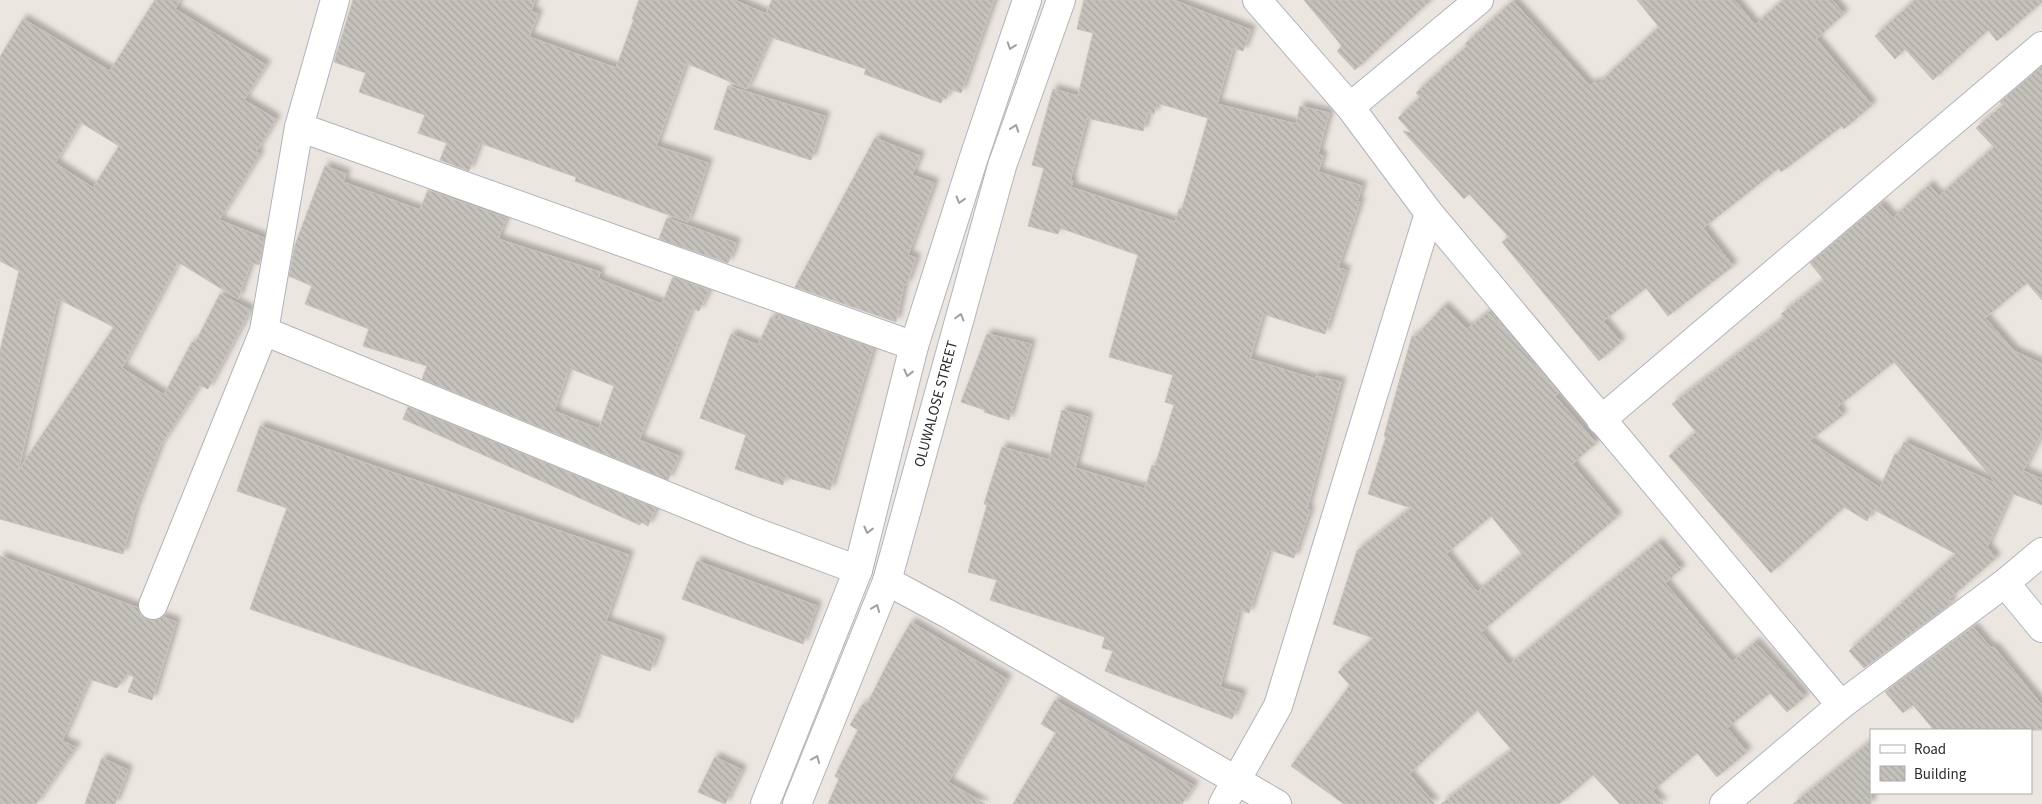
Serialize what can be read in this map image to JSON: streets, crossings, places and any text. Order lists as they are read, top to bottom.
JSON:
{
  "streets": {
    "street": ["OLUWALOSE STREET"]
  },
  "legend": ["Road", "Building"]
}
